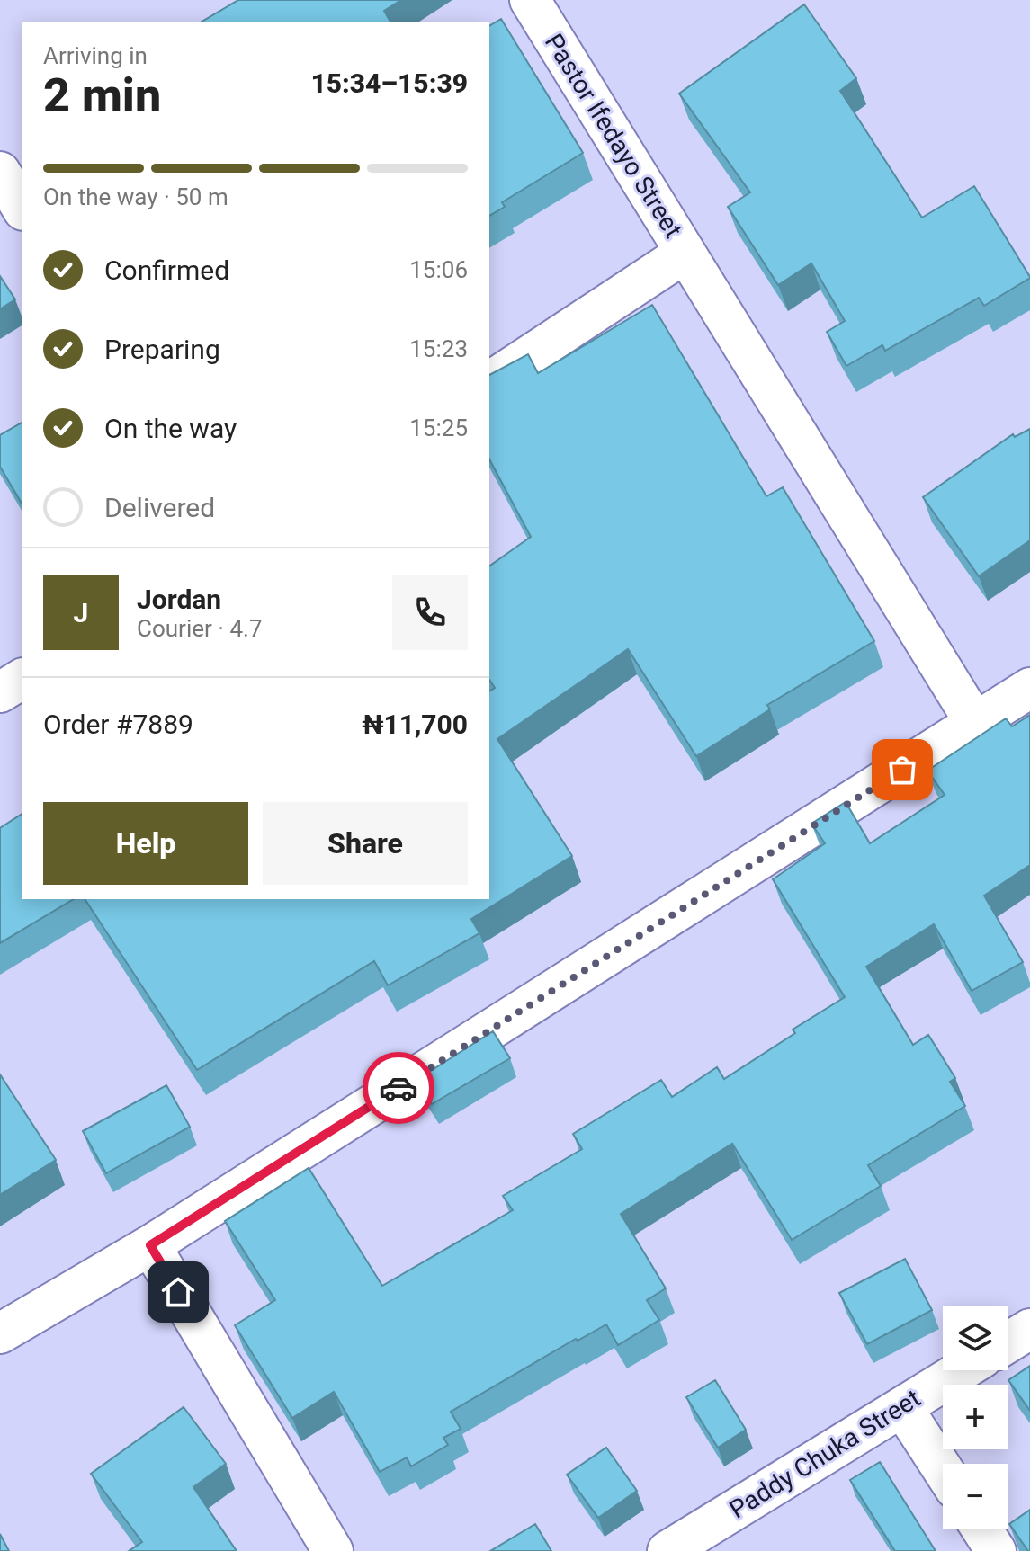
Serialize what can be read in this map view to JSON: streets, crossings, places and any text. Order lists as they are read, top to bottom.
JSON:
{
  "streets": {
    "street": ["Pastor Ifedayo Street", "Paddy Chuka Street"]
  },
  "page": {
    "heading": ["2 min", "Arriving in", "15:34–15:39"],
    "panel": [
      "Jordan",
      "Courier · 4.7",
      "Order #7889",
      "₦11,700"
    ],
    "bar": "On the way · 50 m",
    "list": [
      ["Confirmed", "15:06"],
      ["Preparing", "15:23"],
      ["On the way", "15:25"],
      "Delivered"
    ],
    "round": "J",
    "buttons": ["Help", "Share"],
    "map_buttons": ["+", "−"]
  }
}
